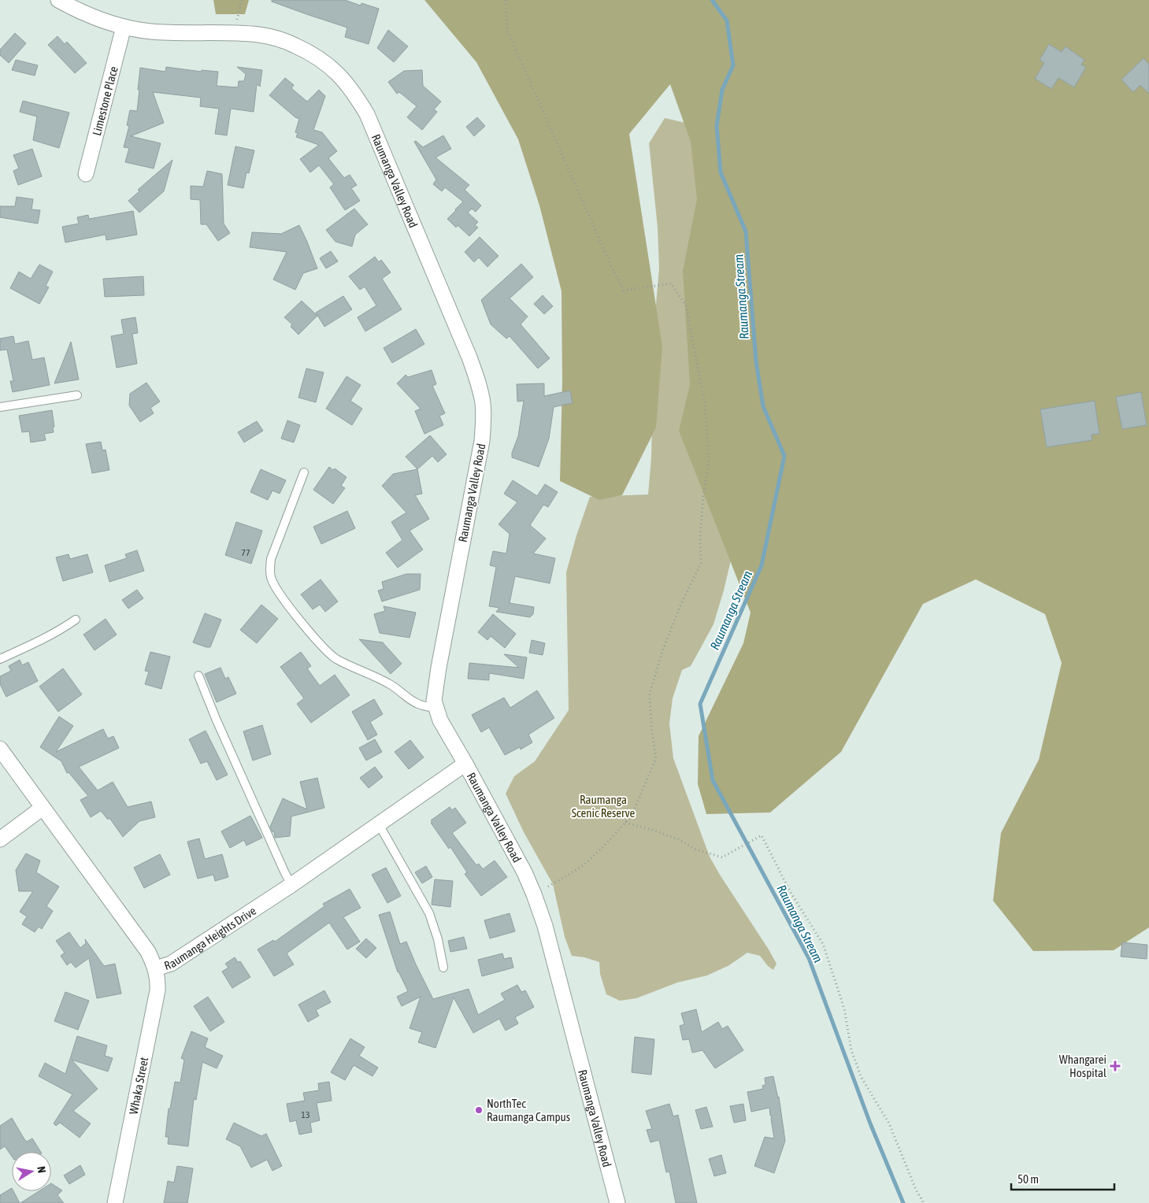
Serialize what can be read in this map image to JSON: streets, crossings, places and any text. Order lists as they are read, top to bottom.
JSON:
{
  "streets": {
    "street": [
      "Limestone Place",
      "Raumanga Valley Road",
      "Raumanga Heights Drive",
      "Whaka Street"
    ]
  },
  "crossings": [
    ["Limestone Place", "Raumanga Valley Road"],
    ["Raumanga Valley Road", "Raumanga Heights Drive"],
    ["Raumanga Heights Drive", "Whaka Street"]
  ],
  "water": ["Raumanga Stream"],
  "parks": ["Raumanga Scenic Reserve"],
  "places": {
    "health": ["Whangarei Hospital"],
    "other": ["NorthTec Raumanga Campus"]
  },
  "house_numbers": ["77", "13"],
  "scale_bar": "50 m",
  "north": "right"
}
